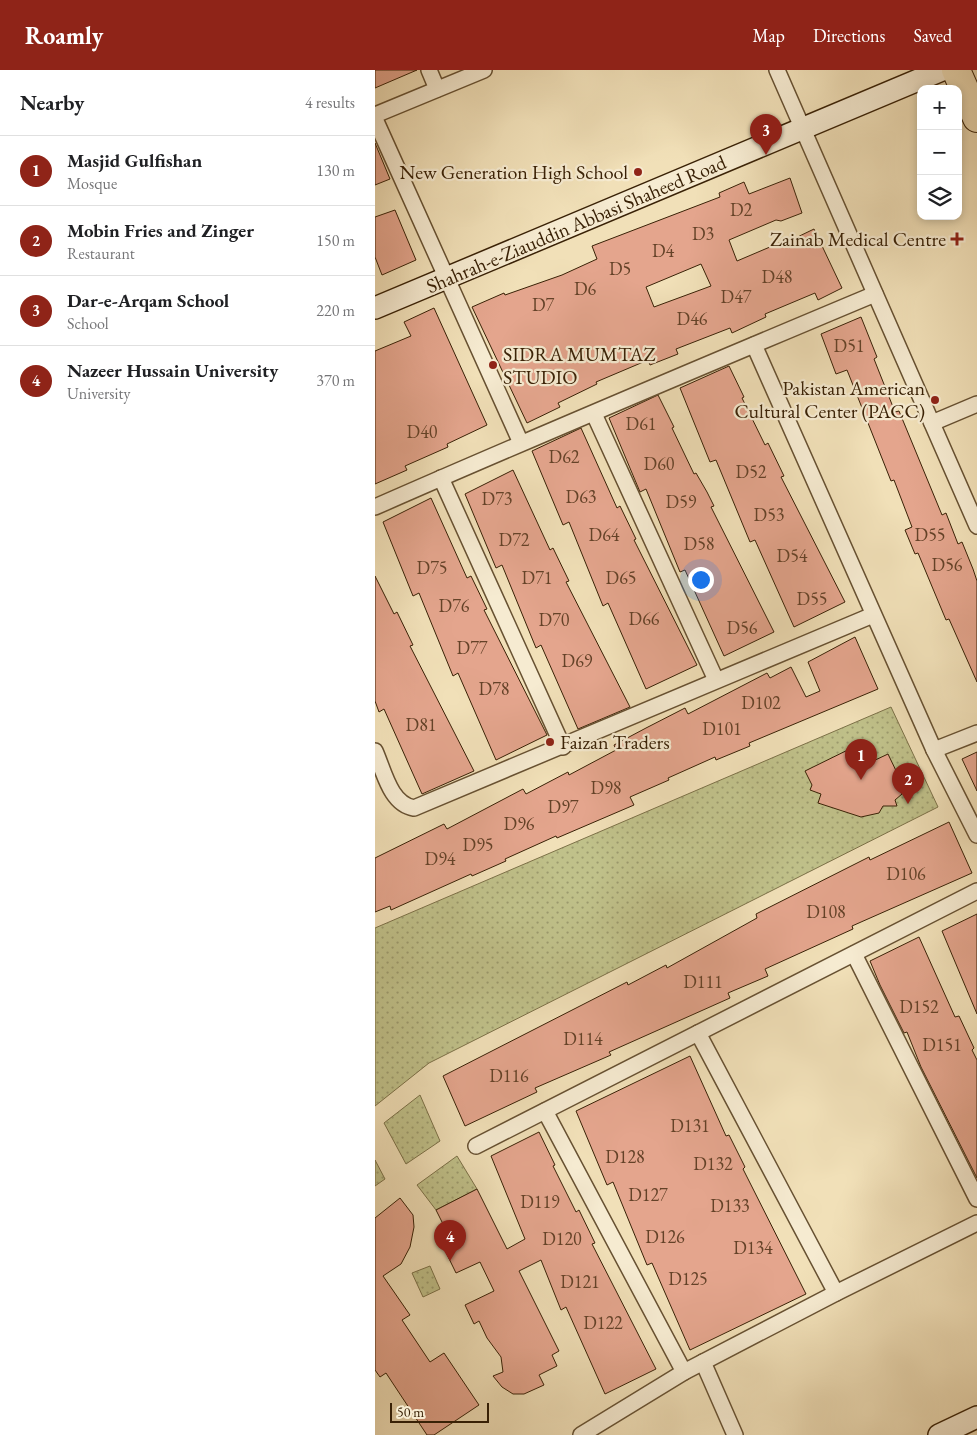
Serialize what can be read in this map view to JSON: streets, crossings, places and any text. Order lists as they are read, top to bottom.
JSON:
{
  "streets": {
    "street": ["Shahrah-e-Ziauddin Abbasi Shaheed Road"]
  },
  "places": {
    "other": [
      "New Generation High School",
      "SIDRA MUMTAZ STUDIO",
      "Pakistan American Cultural Center (PACC)",
      "Faizan Traders"
    ],
    "health": ["Zainab Medical Centre"]
  },
  "house_numbers": [
    "D2",
    "D3",
    "D4",
    "D5",
    "D48",
    "D6",
    "D47",
    "D7",
    "D46",
    "D51",
    "D61",
    "D40",
    "D62",
    "D60",
    "D52",
    "D63",
    "D73",
    "D59",
    "D53",
    "D64",
    "D55",
    "D72",
    "D58",
    "D54",
    "D56",
    "D75",
    "D71",
    "D65",
    "D55",
    "D76",
    "D66",
    "D70",
    "D56",
    "D77",
    "D69",
    "D78",
    "D102",
    "D81",
    "D101",
    "D98",
    "D97",
    "D96",
    "D95",
    "D94",
    "D106",
    "D108",
    "D111",
    "D152",
    "D114",
    "D151",
    "D116",
    "D131",
    "D128",
    "D132",
    "D127",
    "D119",
    "D133",
    "D126",
    "D120",
    "D134",
    "D125",
    "D121",
    "D122"
  ],
  "scale_bar": "50 m",
  "page": {
    "header": "Roamly",
    "nav": ["Map", "Directions", "Saved"],
    "heading": ["Nearby", "4 results"],
    "map_buttons": ["+", "−"],
    "pins": [
      "3",
      "1",
      "2",
      "4"
    ],
    "list": [
      {
        "mark": "1",
        "name": "Masjid Gulfishan",
        "note": "Mosque",
        "value": "130 m"
      },
      {
        "mark": "2",
        "name": "Mobin Fries and Zinger",
        "note": "Restaurant",
        "value": "150 m"
      },
      {
        "mark": "3",
        "name": "Dar-e-Arqam School",
        "note": "School",
        "value": "220 m"
      },
      {
        "mark": "4",
        "name": "Nazeer Hussain University",
        "note": "University",
        "value": "370 m"
      }
    ],
    "scale": "50 m"
  }
}
